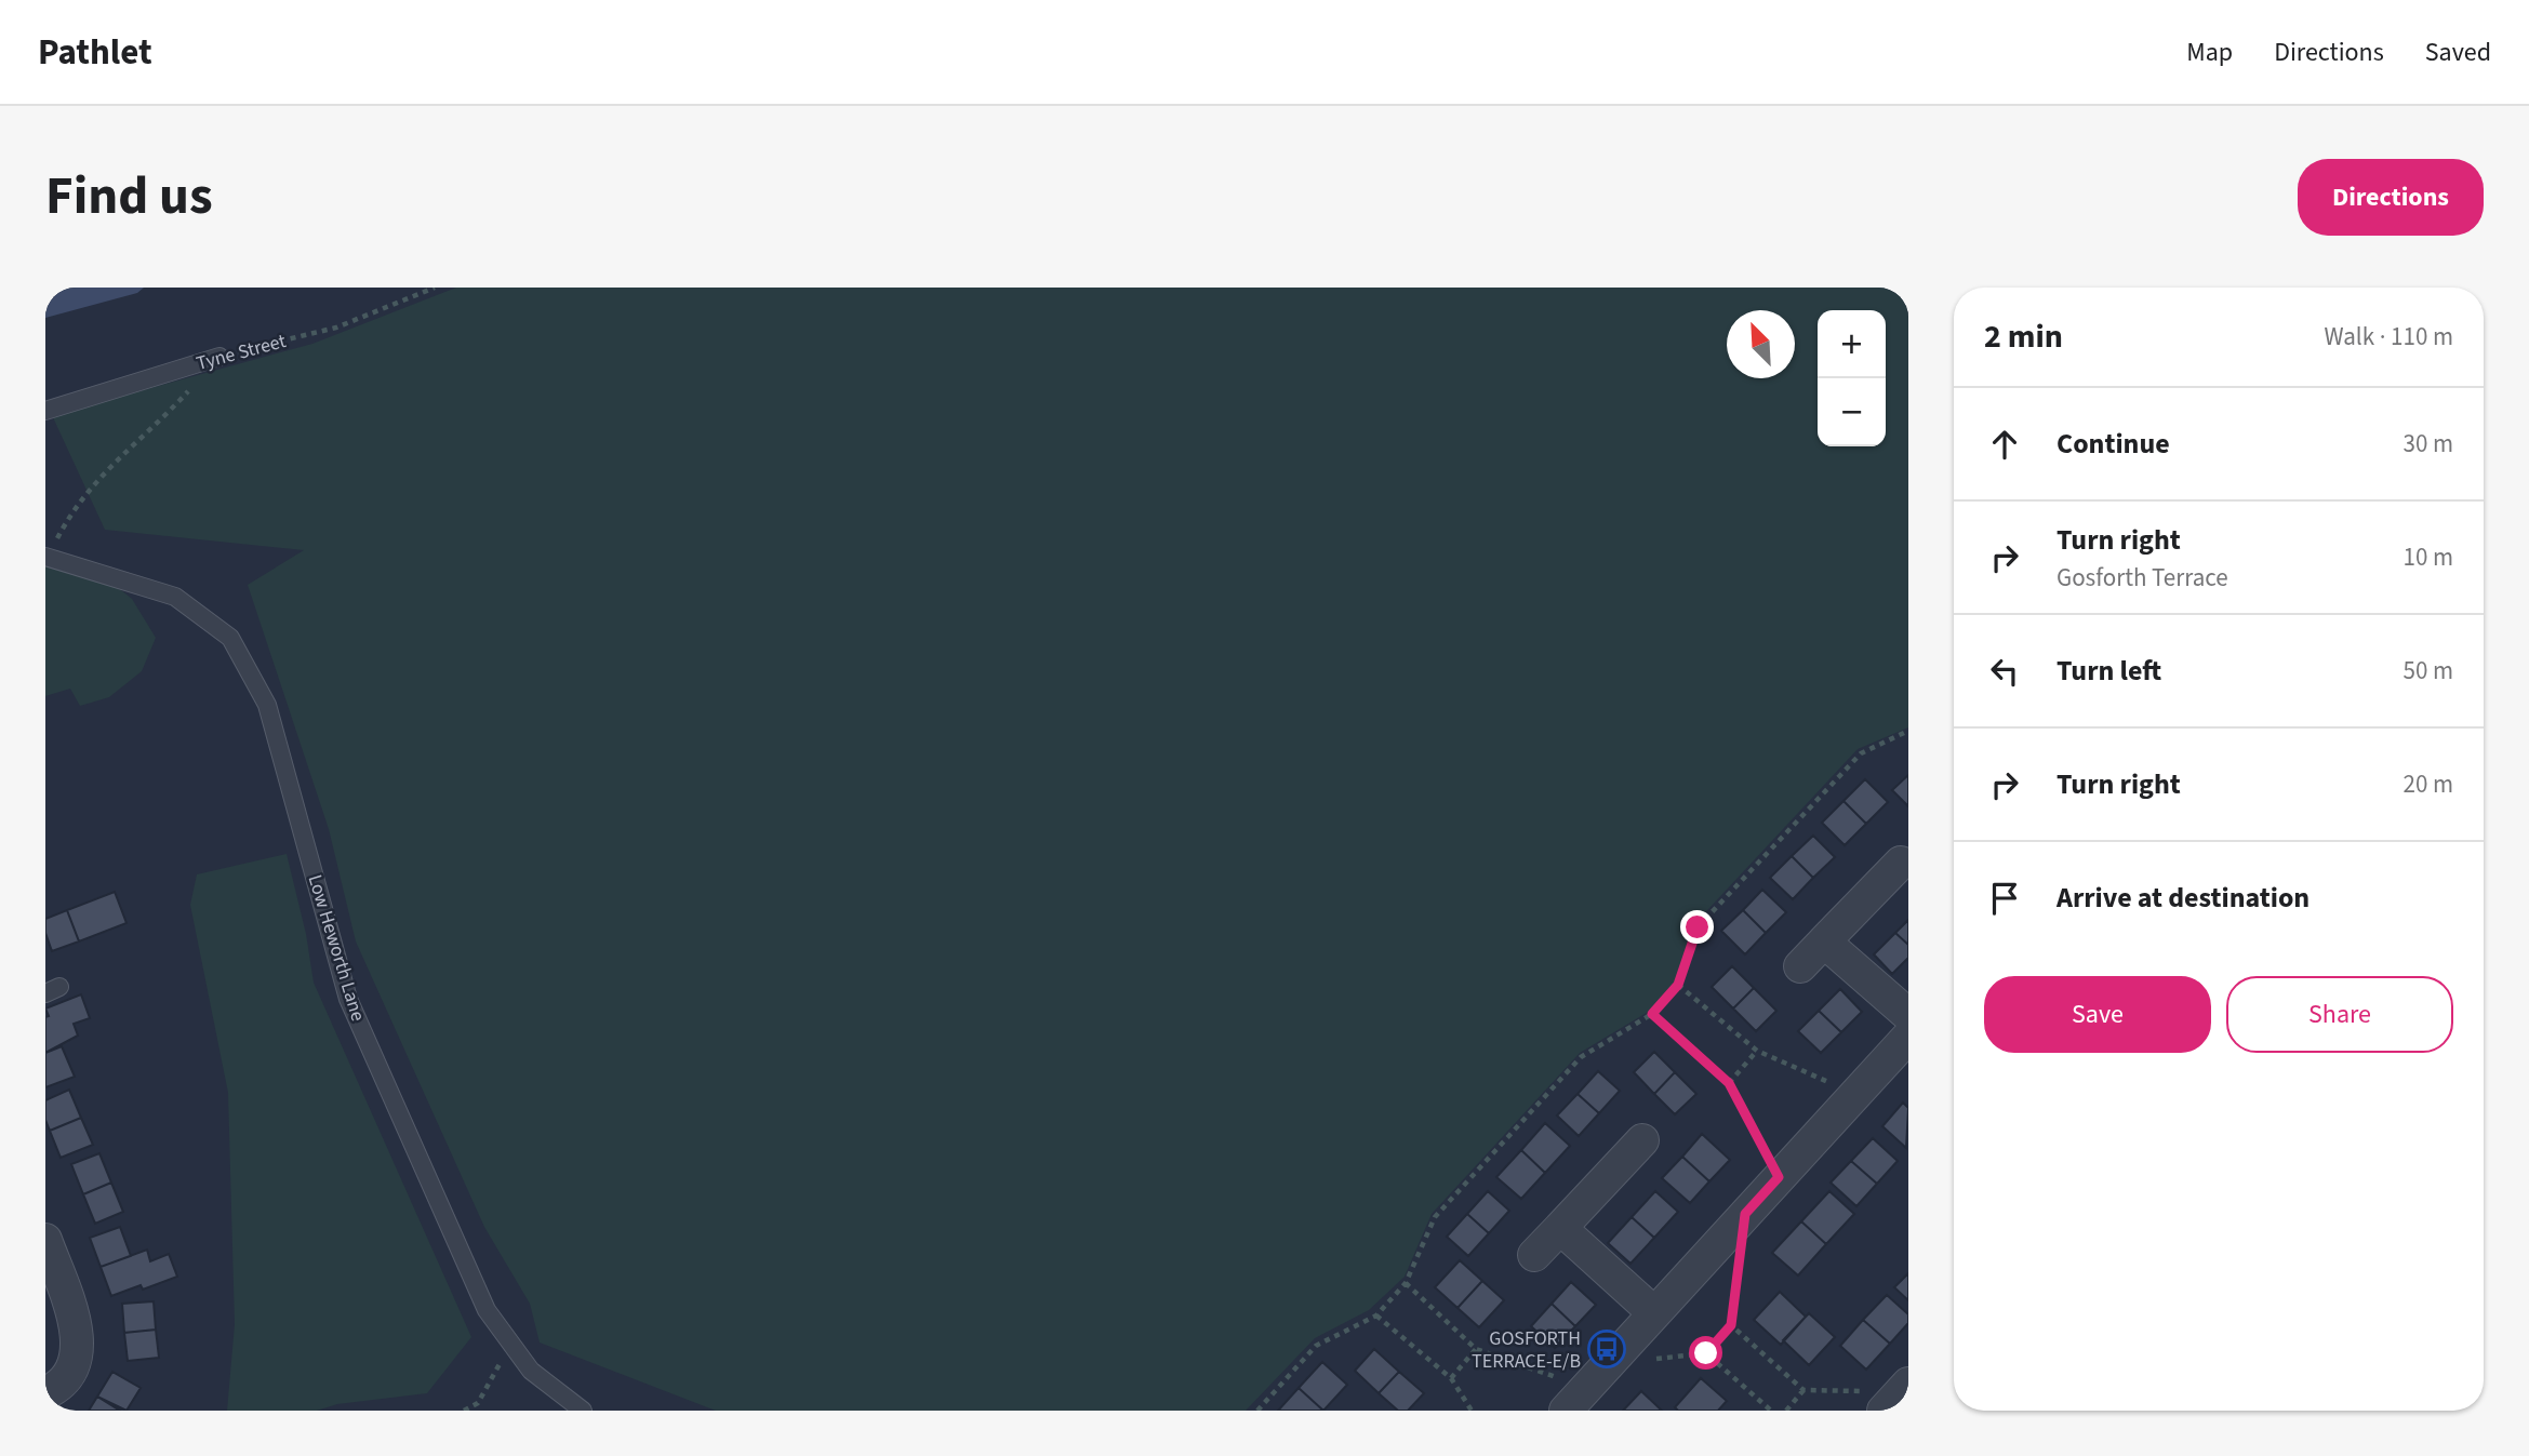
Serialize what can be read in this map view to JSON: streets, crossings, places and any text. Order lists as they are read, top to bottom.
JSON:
{
  "streets": {
    "lane": ["Tyne Street", "Low Heworth Lane"]
  },
  "places": {
    "bus stop": ["GOSFORTH TERRACE-E/B"]
  },
  "north": "top left",
  "page": {
    "header": "Pathlet",
    "nav": ["Map", "Directions", "Saved"],
    "title": "Find us",
    "buttons": [
      "Directions",
      ["Save", "Share"]
    ],
    "heading": ["2 min", "Walk · 110 m"],
    "map_buttons": ["+", "−"],
    "list": [
      ["Continue", "30 m"],
      ["Turn right", "Gosforth Terrace", "10 m"],
      ["Turn left", "50 m"],
      ["Turn right", "20 m"],
      "Arrive at destination"
    ]
  }
}
